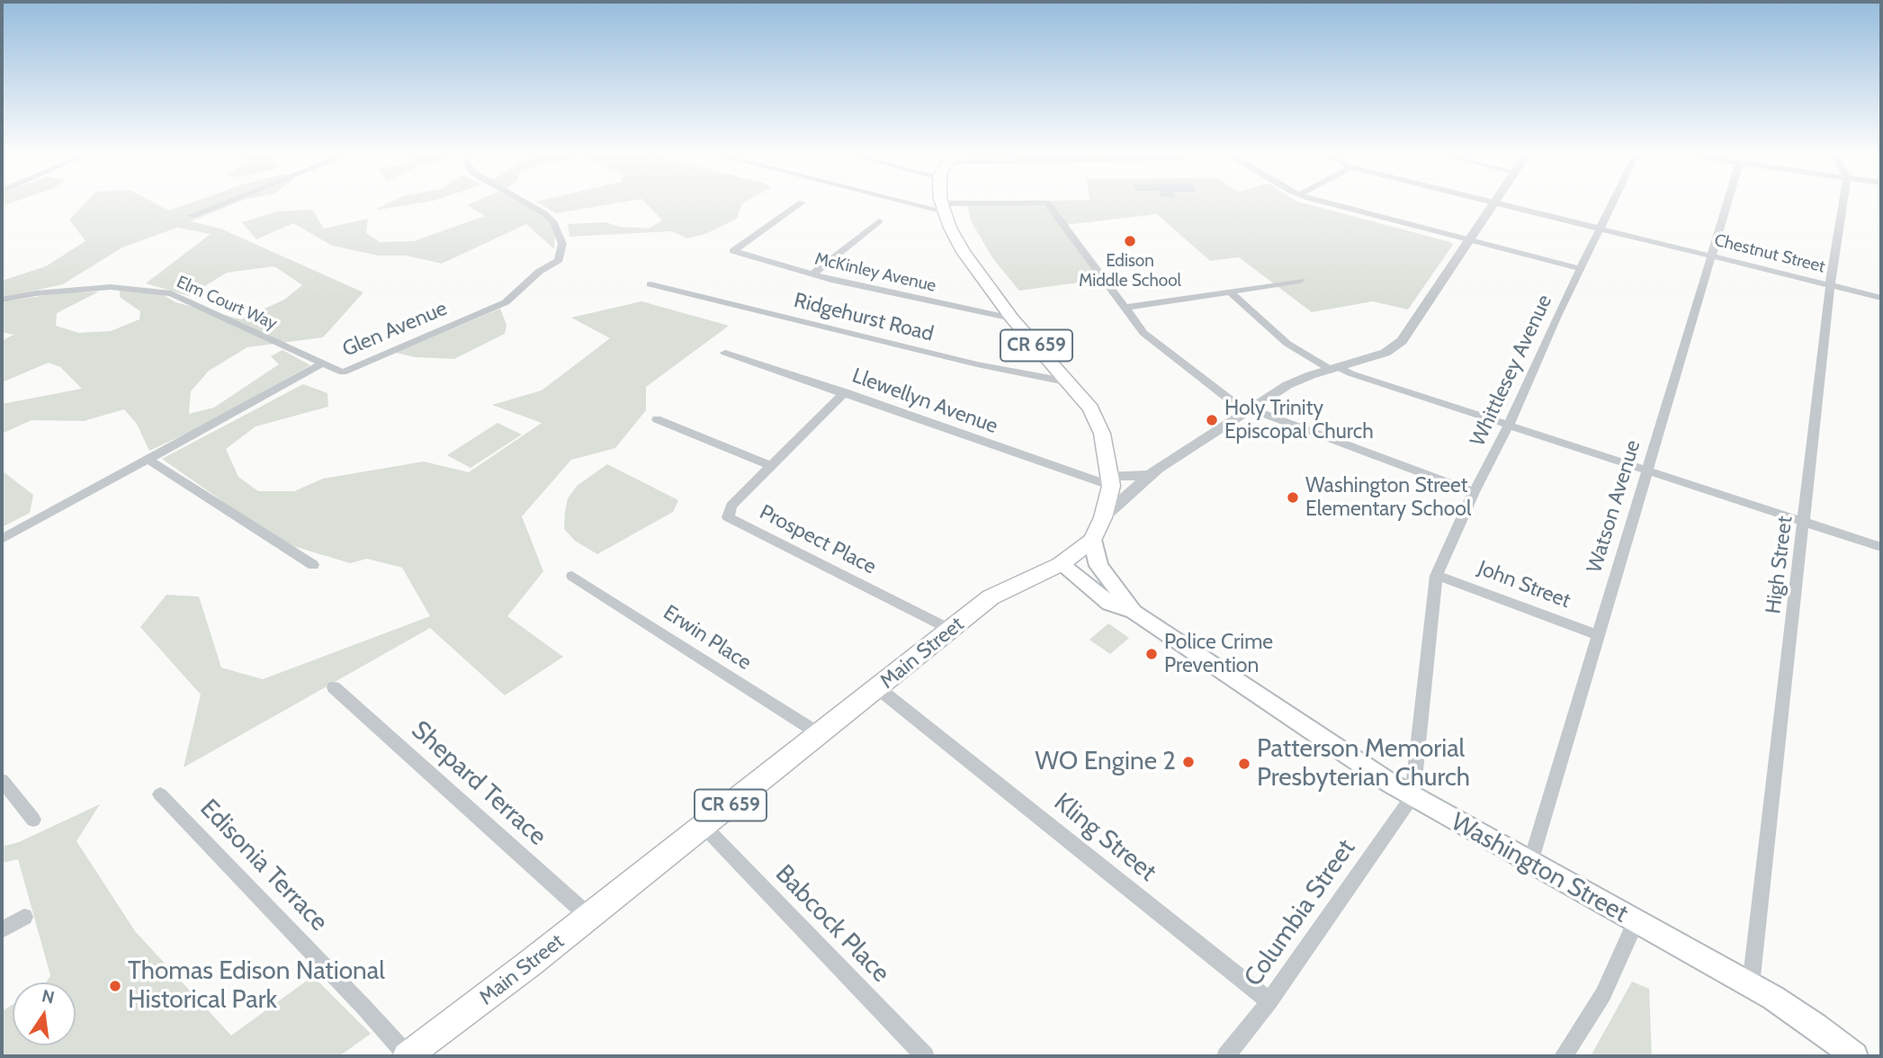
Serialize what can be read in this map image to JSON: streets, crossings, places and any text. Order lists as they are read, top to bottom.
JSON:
{
  "streets": {
    "main road": ["CR 659", "Main Street", "Washington Street"],
    "street": [
      "Chestnut Street",
      "McKinley Avenue",
      "Elm Court Way",
      "Ridgehurst Road",
      "Glen Avenue",
      "Whittlesey Avenue",
      "Llewellyn Avenue",
      "Watson Avenue",
      "Prospect Place",
      "High Street",
      "John Street",
      "Erwin Place",
      "Shepard Terrace",
      "Kling Street",
      "Edisonia Terrace",
      "Columbia Street",
      "Babcock Place"
    ]
  },
  "crossings": [
    ["Chestnut Street", "Whittlesey Avenue"],
    ["Chestnut Street", "Watson Avenue"],
    ["Chestnut Street", "High Street"],
    ["McKinley Avenue", "Main Street"],
    ["Elm Court Way", "Glen Avenue"],
    ["Ridgehurst Road", "Main Street"],
    ["Whittlesey Avenue", "John Street"],
    ["Whittlesey Avenue", "Washington Street"],
    ["Whittlesey Avenue", "Columbia Street"],
    ["Llewellyn Avenue", "Main Street"],
    ["Watson Avenue", "John Street"],
    ["Watson Avenue", "Washington Street"],
    ["Prospect Place", "Main Street"],
    ["High Street", "Washington Street"],
    ["Erwin Place", "Main Street"],
    ["Main Street", "Shepard Terrace"],
    ["Main Street", "Kling Street"],
    ["Main Street", "Edisonia Terrace"],
    ["Main Street", "Washington Street"],
    ["Main Street", "Babcock Place"],
    ["Kling Street", "Columbia Street"],
    ["Washington Street", "Columbia Street"]
  ],
  "places": [
    "Edison Middle School",
    "Holy Trinity Episcopal Church",
    "Washington Street Elementary School",
    "Police Crime Prevention",
    "WO Engine 2",
    "Patterson Memorial Presbyterian Church",
    "Thomas Edison National Historical Park"
  ],
  "north": "top"
}
